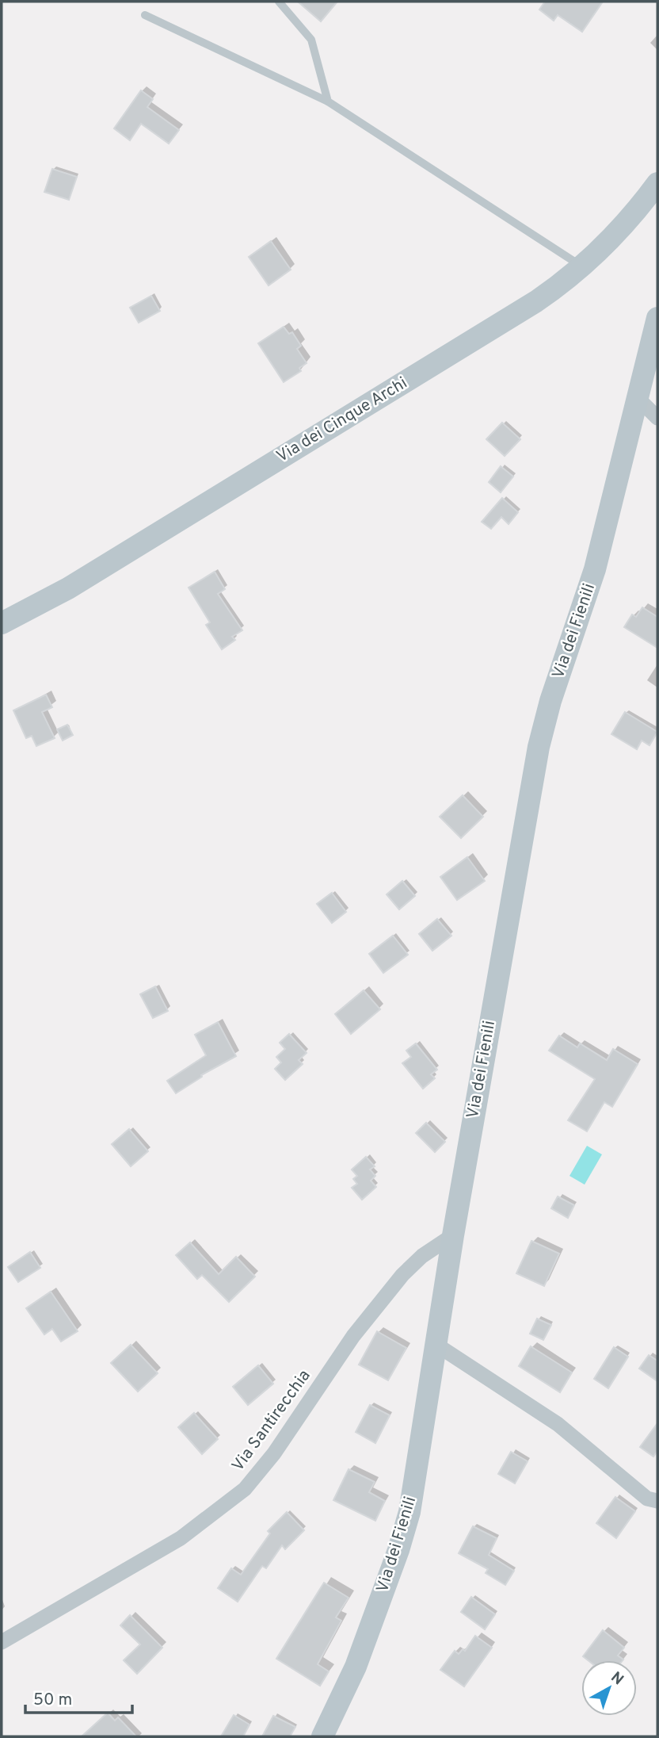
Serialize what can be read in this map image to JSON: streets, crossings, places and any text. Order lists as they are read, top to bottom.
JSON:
{
  "streets": {
    "street": ["Via dei Cinque Archi", "Via dei Fienili", "Via Santirecchia"]
  },
  "crossings": [
    ["Via dei Fienili", "Via Santirecchia"]
  ],
  "scale_bar": "50 m",
  "north": "top right"
}
